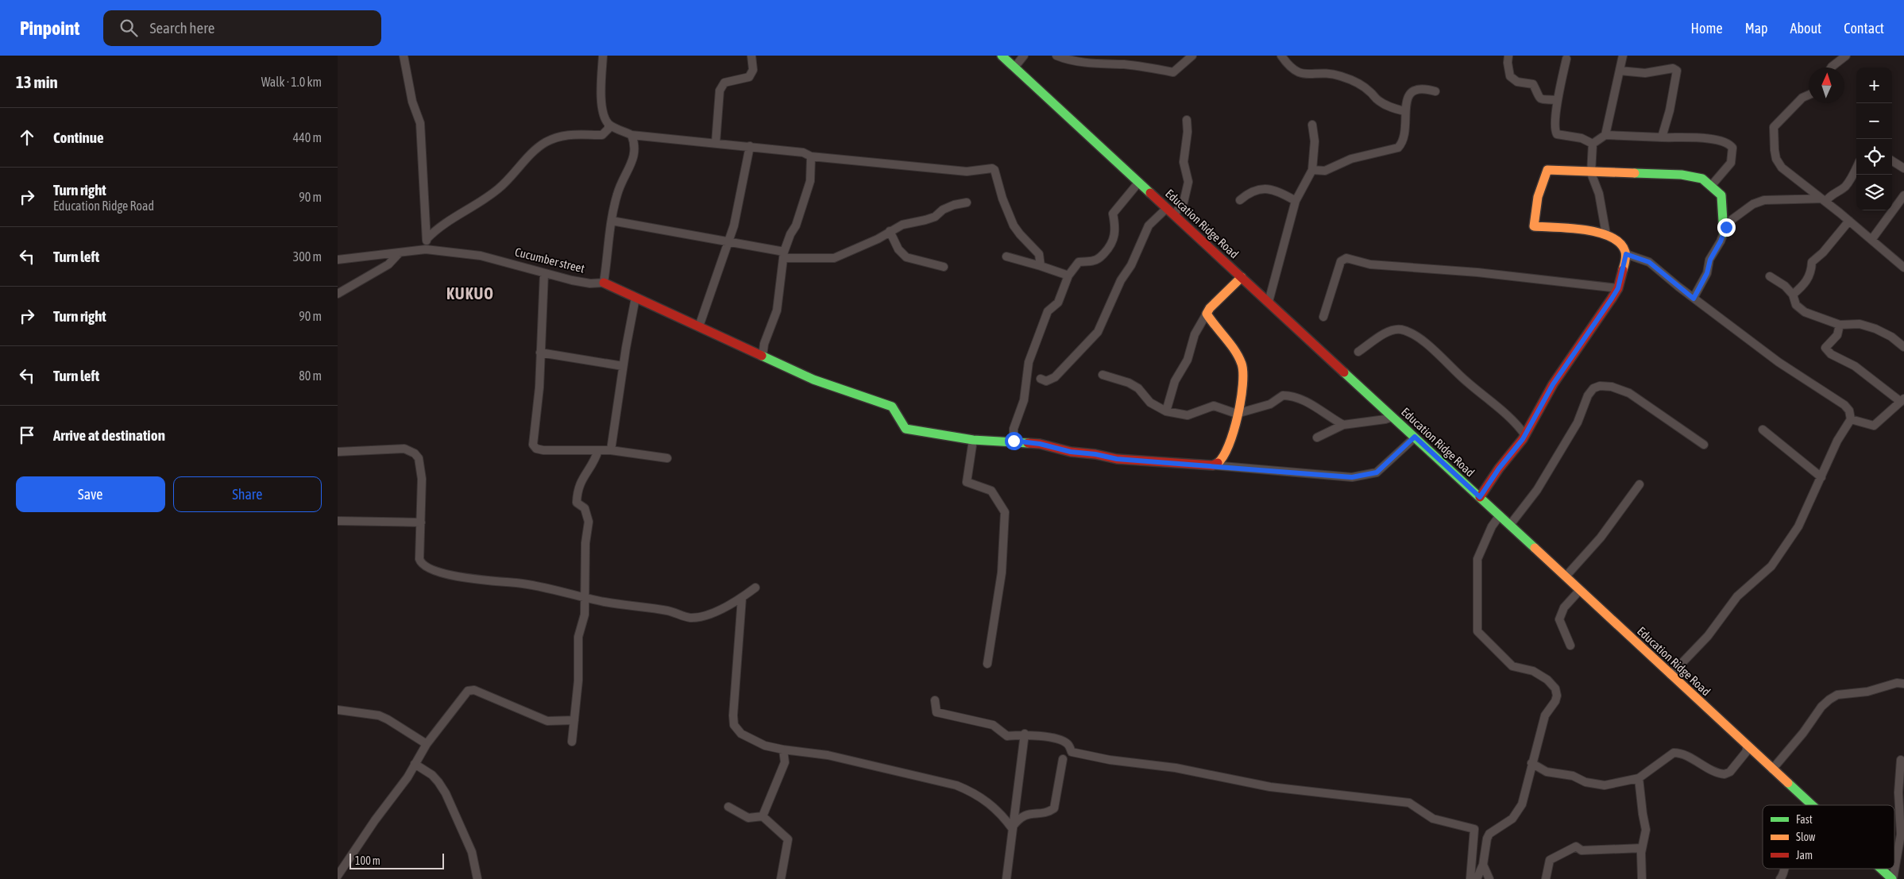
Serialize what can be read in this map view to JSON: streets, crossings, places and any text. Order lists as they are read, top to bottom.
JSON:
{
  "streets": {
    "street": ["Education Ridge Road", "Cucumber street"]
  },
  "districts": ["KUKUO"],
  "legend": ["Fast", "Slow", "Jam"],
  "scale_bar": "100 m",
  "north": "top",
  "page": {
    "header": "Pinpoint",
    "search": "Search here",
    "nav": [
      "Home",
      "Map",
      "About",
      "Contact"
    ],
    "heading": ["13 min", "Walk · 1.0 km"],
    "map_buttons": ["+", "−"],
    "list": [
      ["Continue", "440 m"],
      ["Turn right", "Education Ridge Road", "90 m"],
      ["Turn left", "300 m"],
      ["Turn right", "90 m"],
      ["Turn left", "80 m"],
      "Arrive at destination"
    ],
    "buttons": ["Save", "Share"],
    "scale": "100 m"
  }
}
